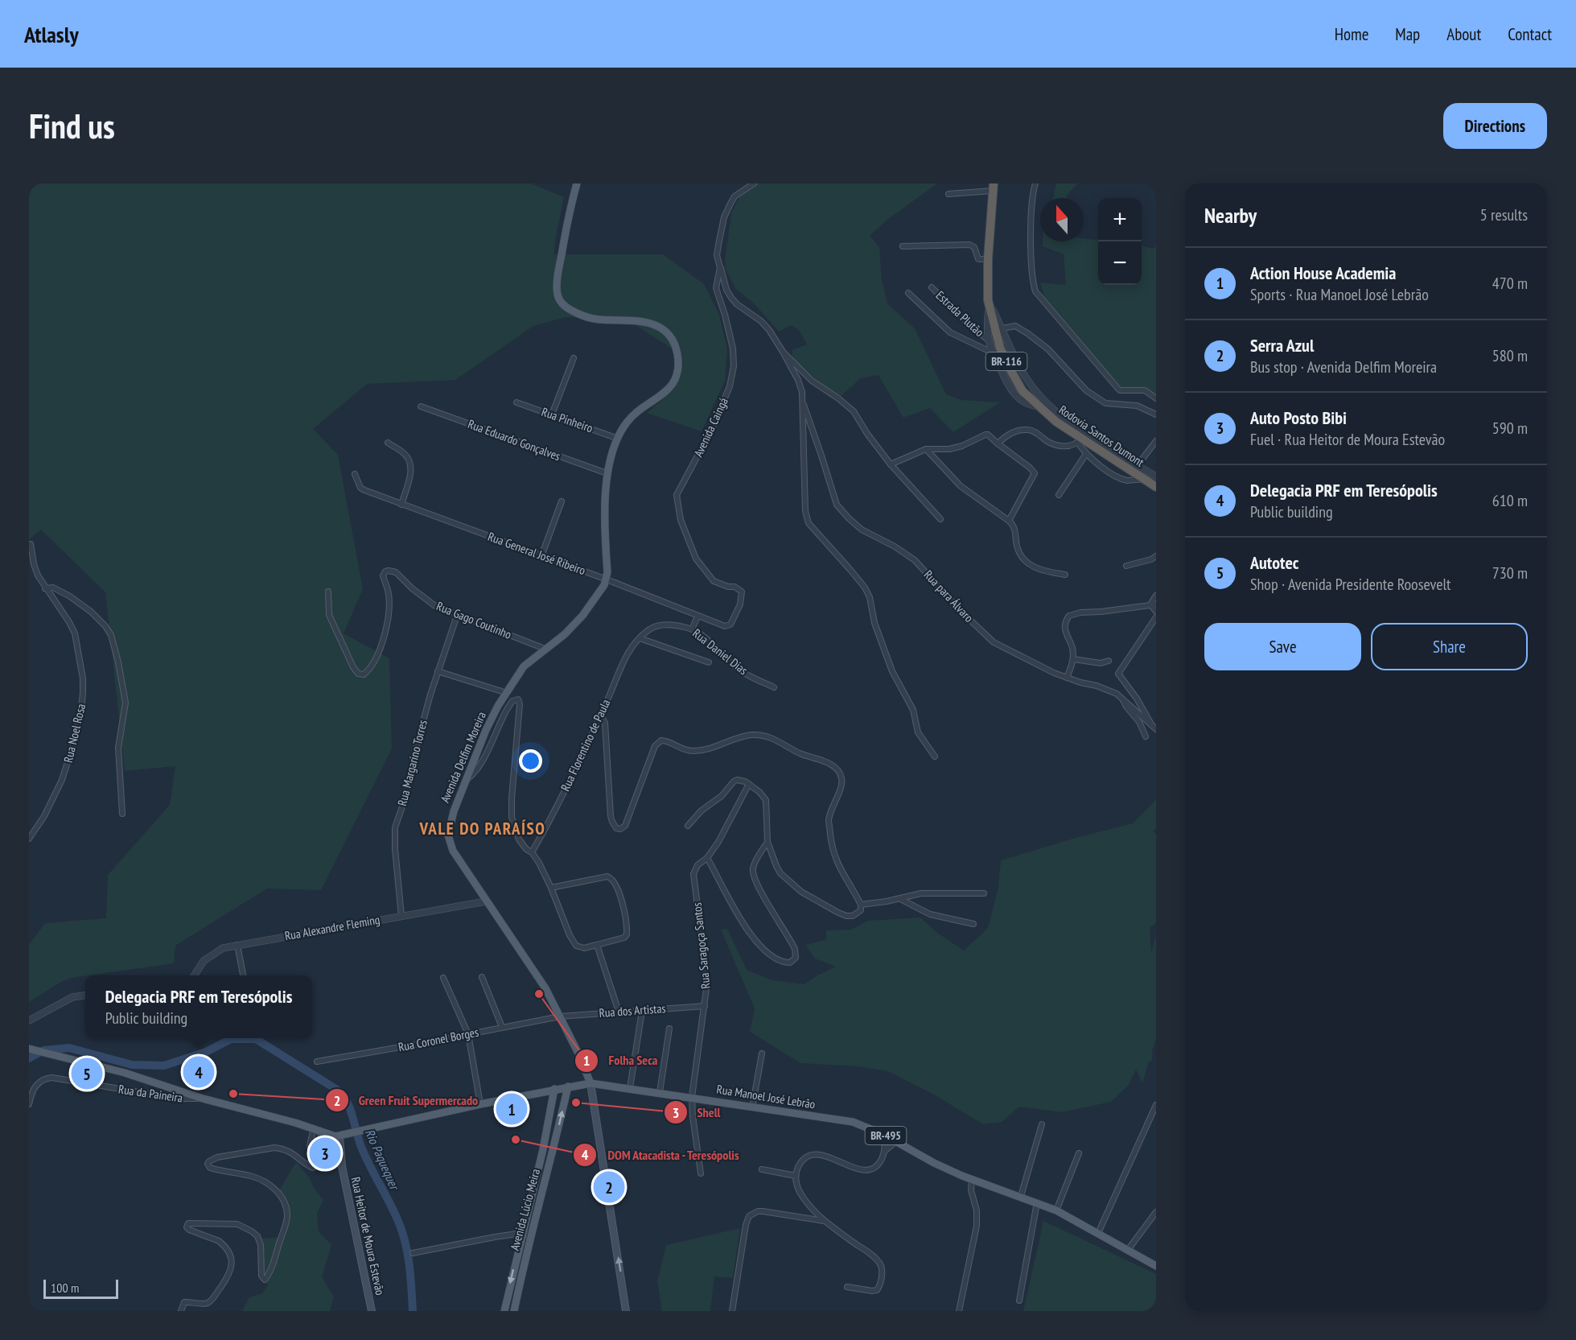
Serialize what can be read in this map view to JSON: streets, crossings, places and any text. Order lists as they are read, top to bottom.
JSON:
{
  "streets": {
    "highway": ["BR-116", "Rodovia Santos Dumont"],
    "main road": [
      "Avenida Delfim Moreira",
      "Rua Manoel José Lebrão",
      "BR-495",
      "Avenida Lúcio Meira",
      "Rua Heitor de Moura Estevão"
    ],
    "street": [
      "Estrada Plutão",
      "Rua Pinheiro",
      "Avenida Caingá",
      "Rua Eduardo Gonçalves",
      "Rua General José Ribeiro",
      "Rua para Álvaro",
      "Rua Gago Coutinho",
      "Rua Daniel Dias",
      "Rua Noel Rosa",
      "Rua Florentino de Paula",
      "Rua Margarino Torres",
      "Rua Alexandre Fleming",
      "Rua Saragoça Santos",
      "Rua dos Artistas",
      "Rua Coronel Borges",
      "Rua da Paineira"
    ]
  },
  "crossings": [
    ["Avenida Caingá", "Rua General José Ribeiro"],
    ["Rua General José Ribeiro", "Avenida Delfim Moreira"],
    ["Rua Gago Coutinho", "Avenida Delfim Moreira"],
    ["Rua Gago Coutinho", "Rua Margarino Torres"],
    ["Rua Daniel Dias", "Rua Florentino de Paula"],
    ["Avenida Delfim Moreira", "Rua Alexandre Fleming"],
    ["Avenida Delfim Moreira", "Rua dos Artistas"],
    ["Avenida Delfim Moreira", "Rua Coronel Borges"],
    ["Avenida Delfim Moreira", "Rua Manoel José Lebrão"],
    ["Rua Margarino Torres", "Rua Alexandre Fleming"],
    ["Rua Saragoça Santos", "Rua dos Artistas"],
    ["Rua Saragoça Santos", "Rua Manoel José Lebrão"],
    ["Rua dos Artistas", "Rua Coronel Borges"],
    ["Rua da Paineira", "BR-495"],
    ["Rua Manoel José Lebrão", "BR-495"],
    ["Rua Manoel José Lebrão", "Avenida Lúcio Meira"],
    ["Rua Manoel José Lebrão", "Rua Heitor de Moura Estevão"],
    ["BR-495", "Rua Heitor de Moura Estevão"]
  ],
  "districts": ["VALE DO PARAÍSO"],
  "water": ["Rio Paquequer"],
  "places": [
    "Folha Seca",
    "Green Fruit Supermercado",
    "Shell",
    "DOM Atacadista - Teresópolis"
  ],
  "scale_bar": "100 m",
  "north": "top",
  "page": {
    "header": "Atlasly",
    "nav": [
      "Home",
      "Map",
      "About",
      "Contact"
    ],
    "buttons": [
      "Directions",
      ["Save", "Share"]
    ],
    "title": "Find us",
    "heading": ["Nearby", "5 results"],
    "map_buttons": ["+", "−"],
    "list": [
      {
        "mark": "1",
        "name": "Action House Academia",
        "note": "Sports · Rua Manoel José Lebrão",
        "value": "470 m"
      },
      {
        "mark": "2",
        "name": "Serra Azul",
        "note": "Bus stop · Avenida Delfim Moreira",
        "value": "580 m"
      },
      {
        "mark": "3",
        "name": "Auto Posto Bibi",
        "note": "Fuel · Rua Heitor de Moura Estevão",
        "value": "590 m"
      },
      {
        "mark": "4",
        "name": "Delegacia PRF em Teresópolis",
        "note": "Public building",
        "value": "610 m"
      },
      {
        "mark": "5",
        "name": "Autotec",
        "note": "Shop · Avenida Presidente Roosevelt",
        "value": "730 m"
      }
    ],
    "popup": ["Delegacia PRF em Teresópolis", "Public building"],
    "pins": [
      "4",
      "5",
      "1",
      "3",
      "2"
    ],
    "scale": "100 m"
  }
}
